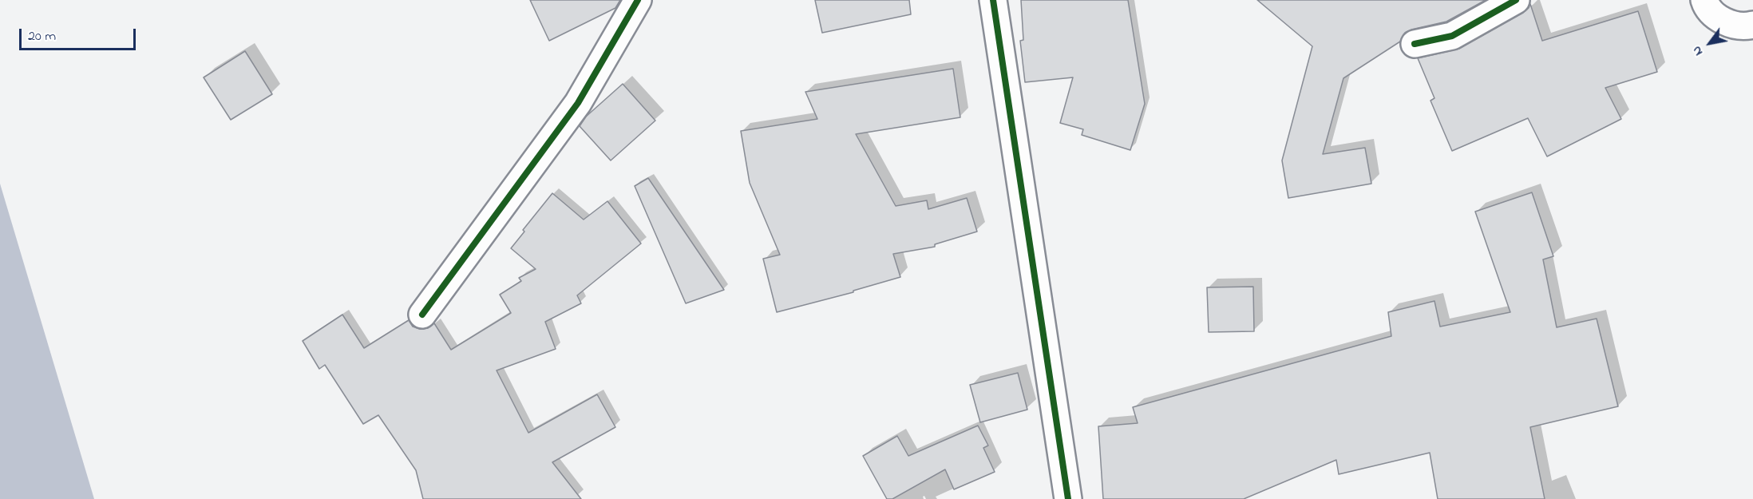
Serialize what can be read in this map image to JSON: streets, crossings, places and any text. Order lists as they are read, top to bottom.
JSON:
{
  "scale_bar": "20 m",
  "north": "bottom left"
}
